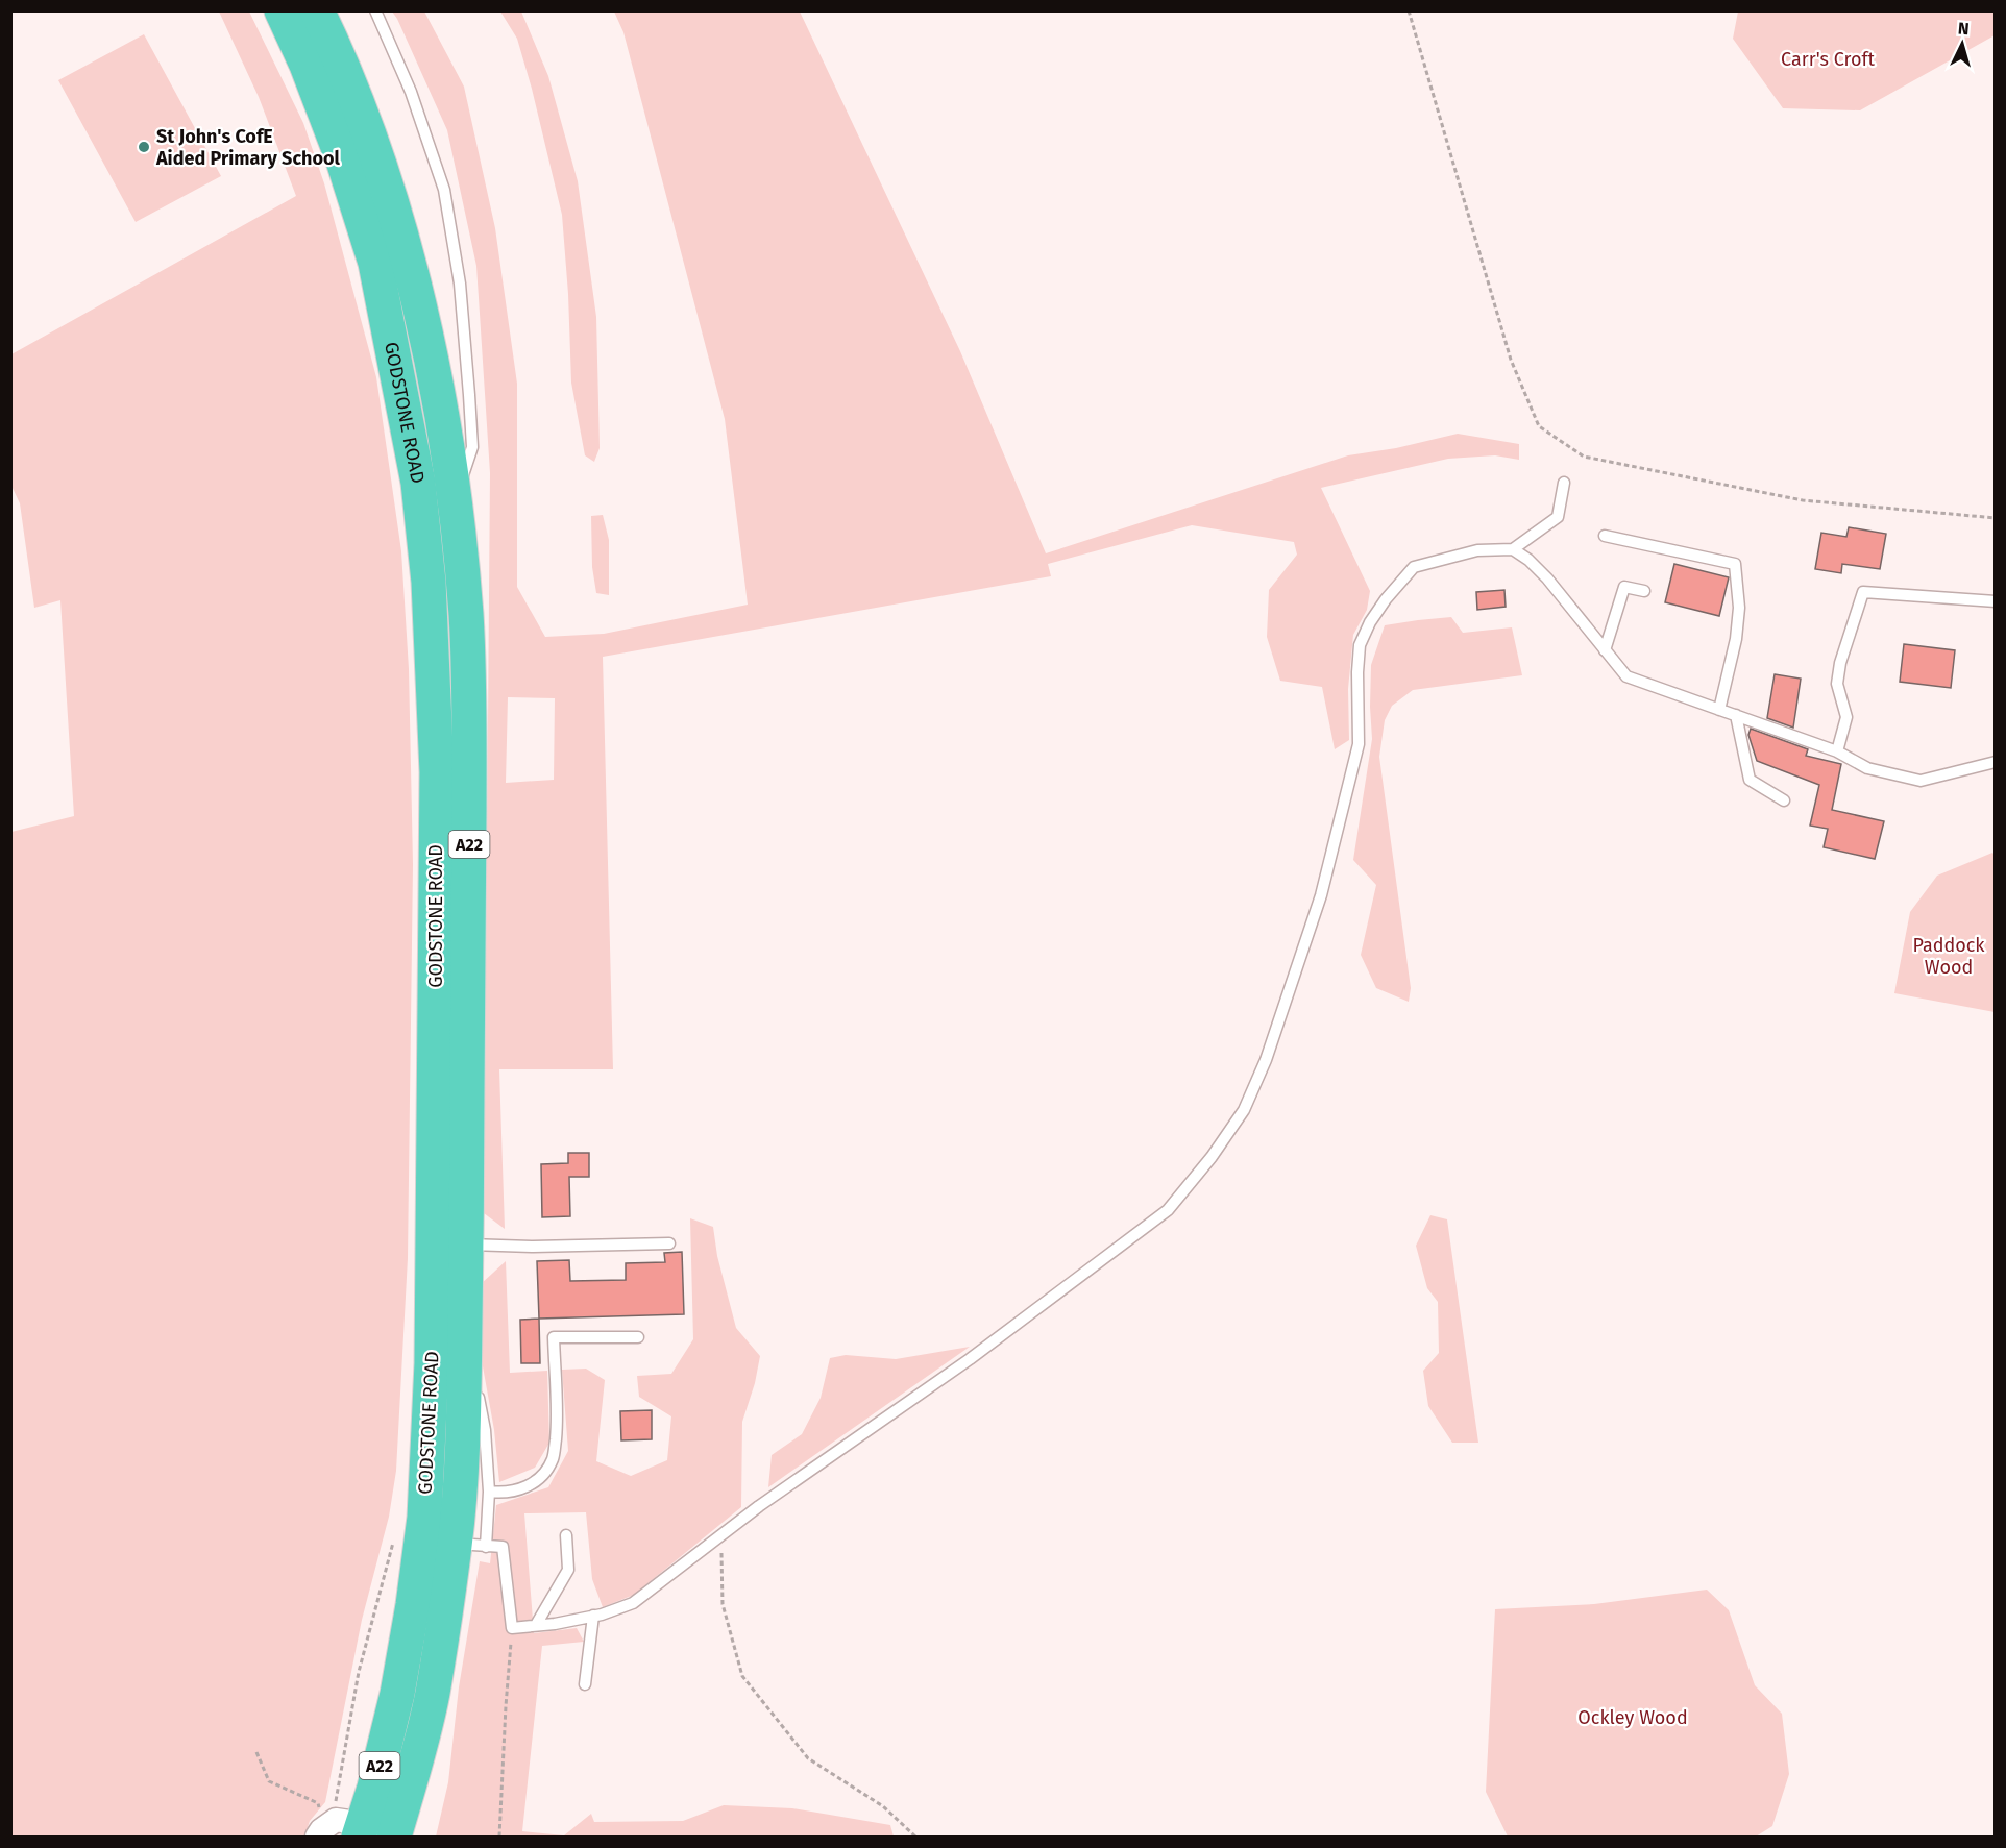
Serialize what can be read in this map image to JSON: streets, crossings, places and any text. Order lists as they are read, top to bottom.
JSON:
{
  "streets": {
    "highway": ["GODSTONE ROAD", "A22"]
  },
  "parks": ["Carr's Croft", "Paddock Wood", "Ockley Wood"],
  "places": ["St John's CofE Aided Primary School"],
  "north": "top"
}
